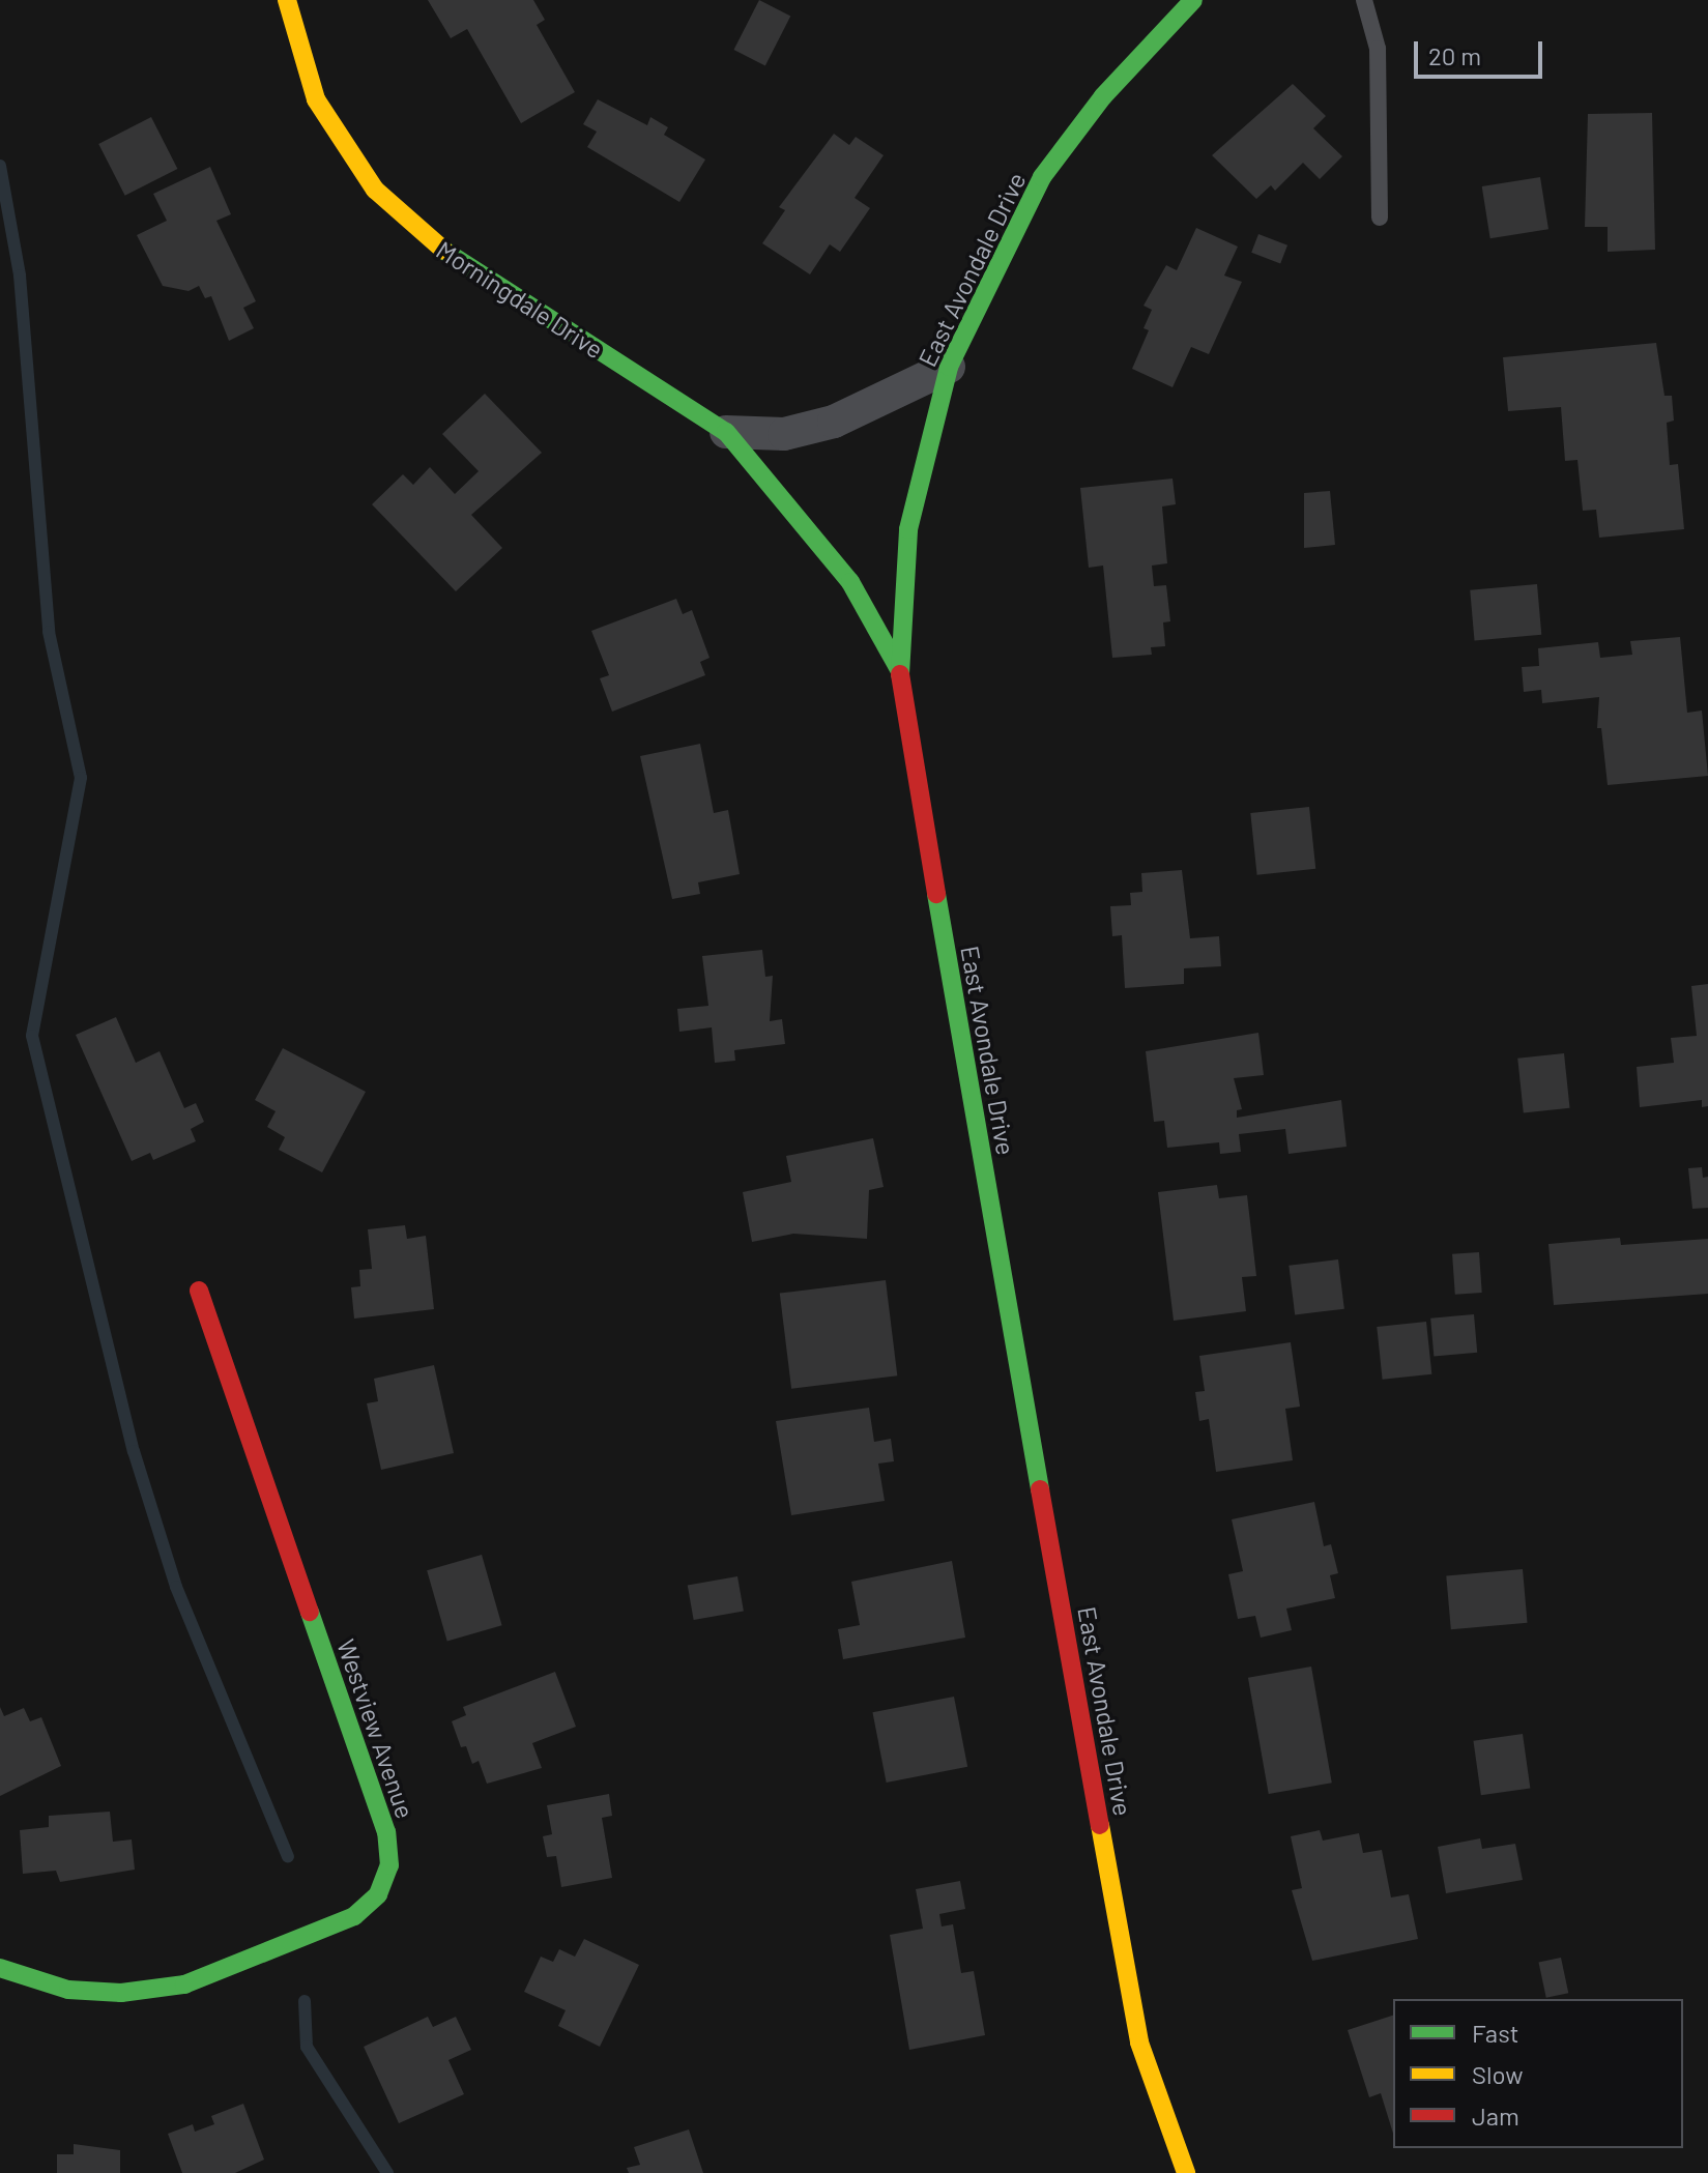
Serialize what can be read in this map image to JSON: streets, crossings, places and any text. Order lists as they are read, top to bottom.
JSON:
{
  "streets": {
    "street": ["East Avondale Drive", "Morningdale Drive", "Westview Avenue"]
  },
  "crossings": [
    ["East Avondale Drive", "Morningdale Drive"]
  ],
  "legend": ["Fast", "Slow", "Jam"],
  "scale_bar": "20 m"
}
